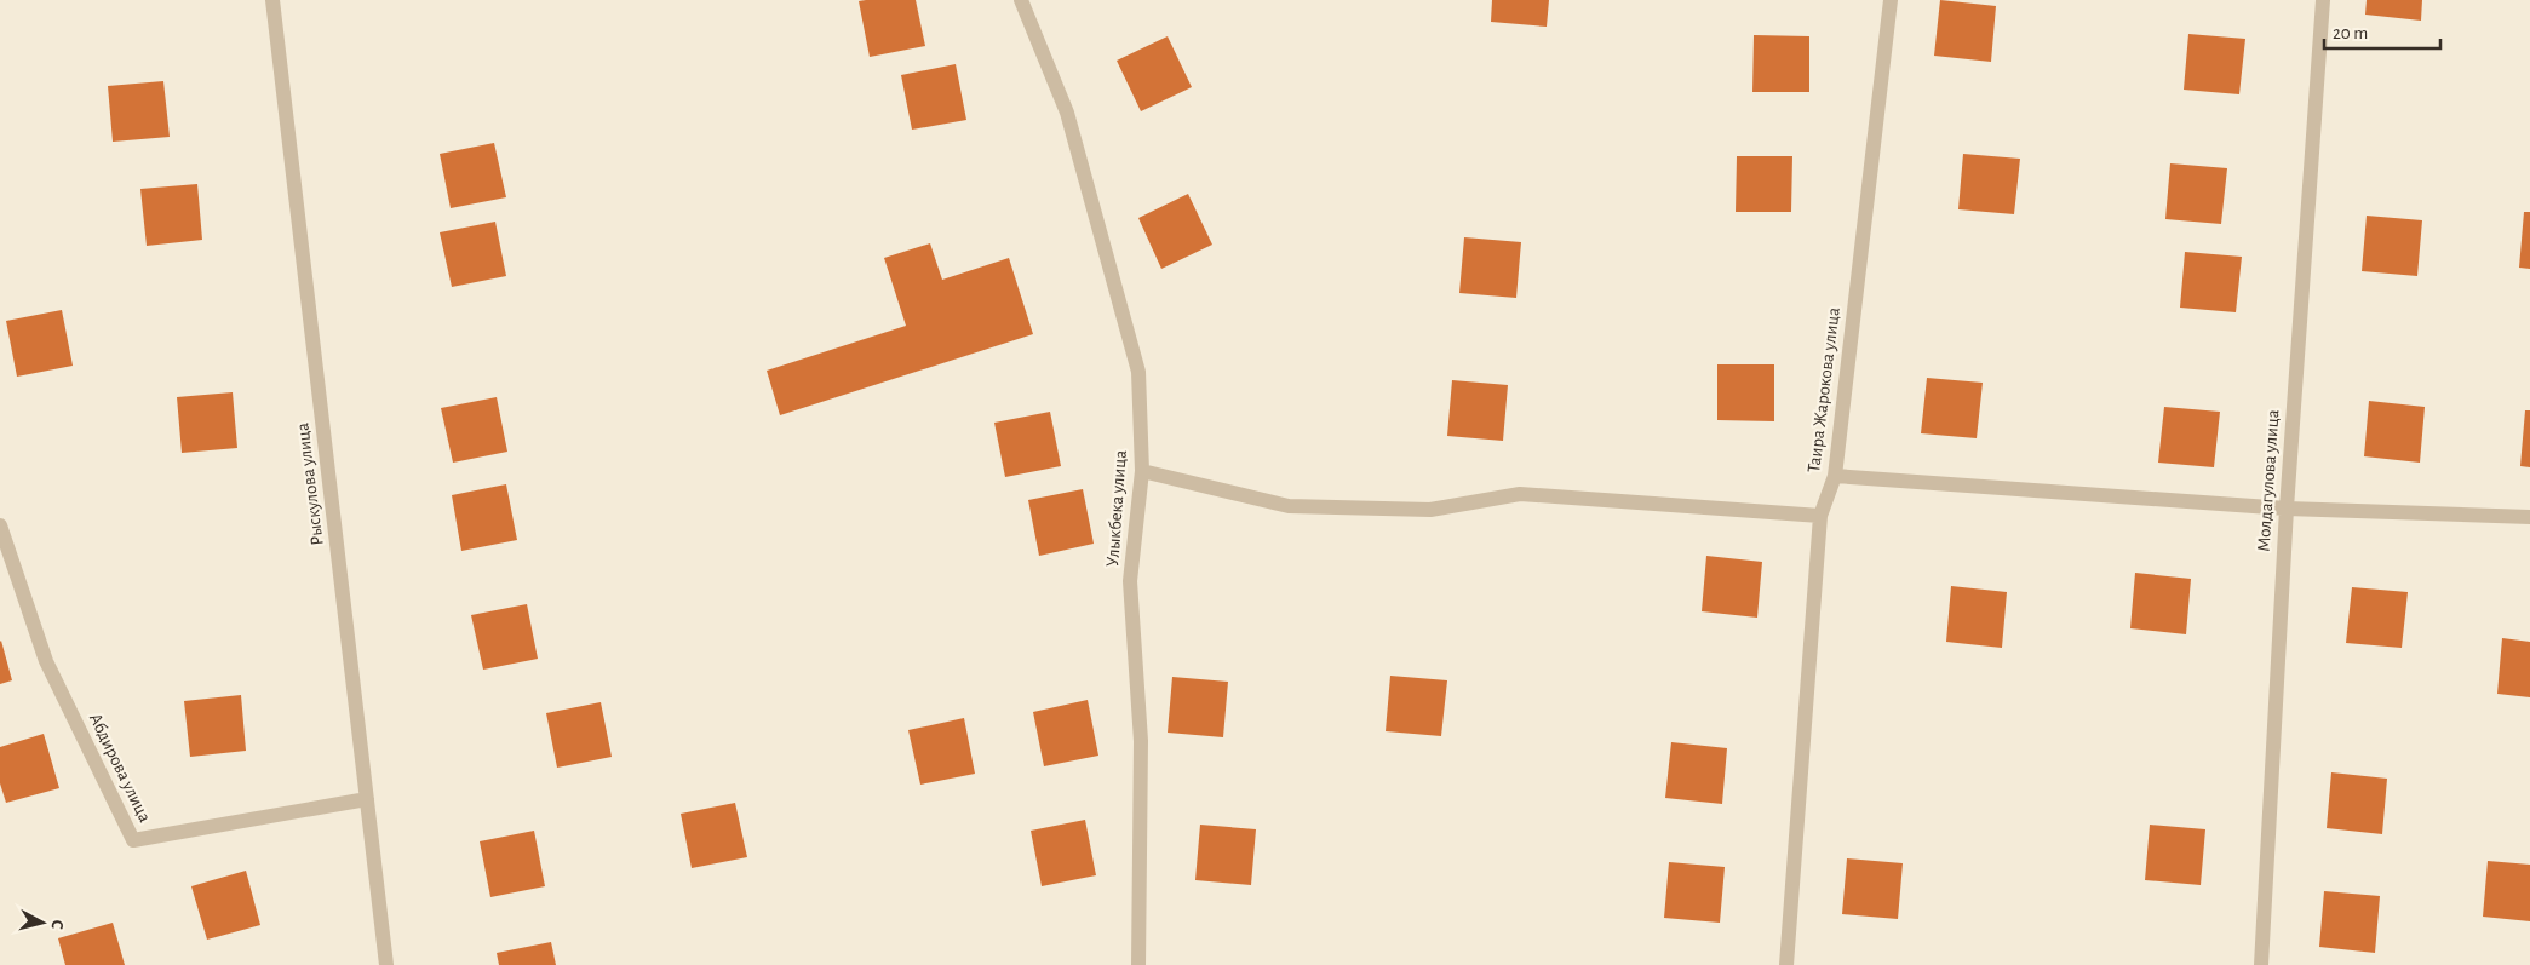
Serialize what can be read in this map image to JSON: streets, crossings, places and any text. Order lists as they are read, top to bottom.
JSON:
{
  "streets": {
    "street": [
      "Таира Жарокова улица",
      "Молдагулова улица",
      "Рыскулова улица",
      "Улыкбека улица",
      "Абдирова улица"
    ]
  },
  "crossings": [
    ["Рыскулова улица", "Абдирова улица"]
  ],
  "scale_bar": "20 m",
  "north": "right"
}
